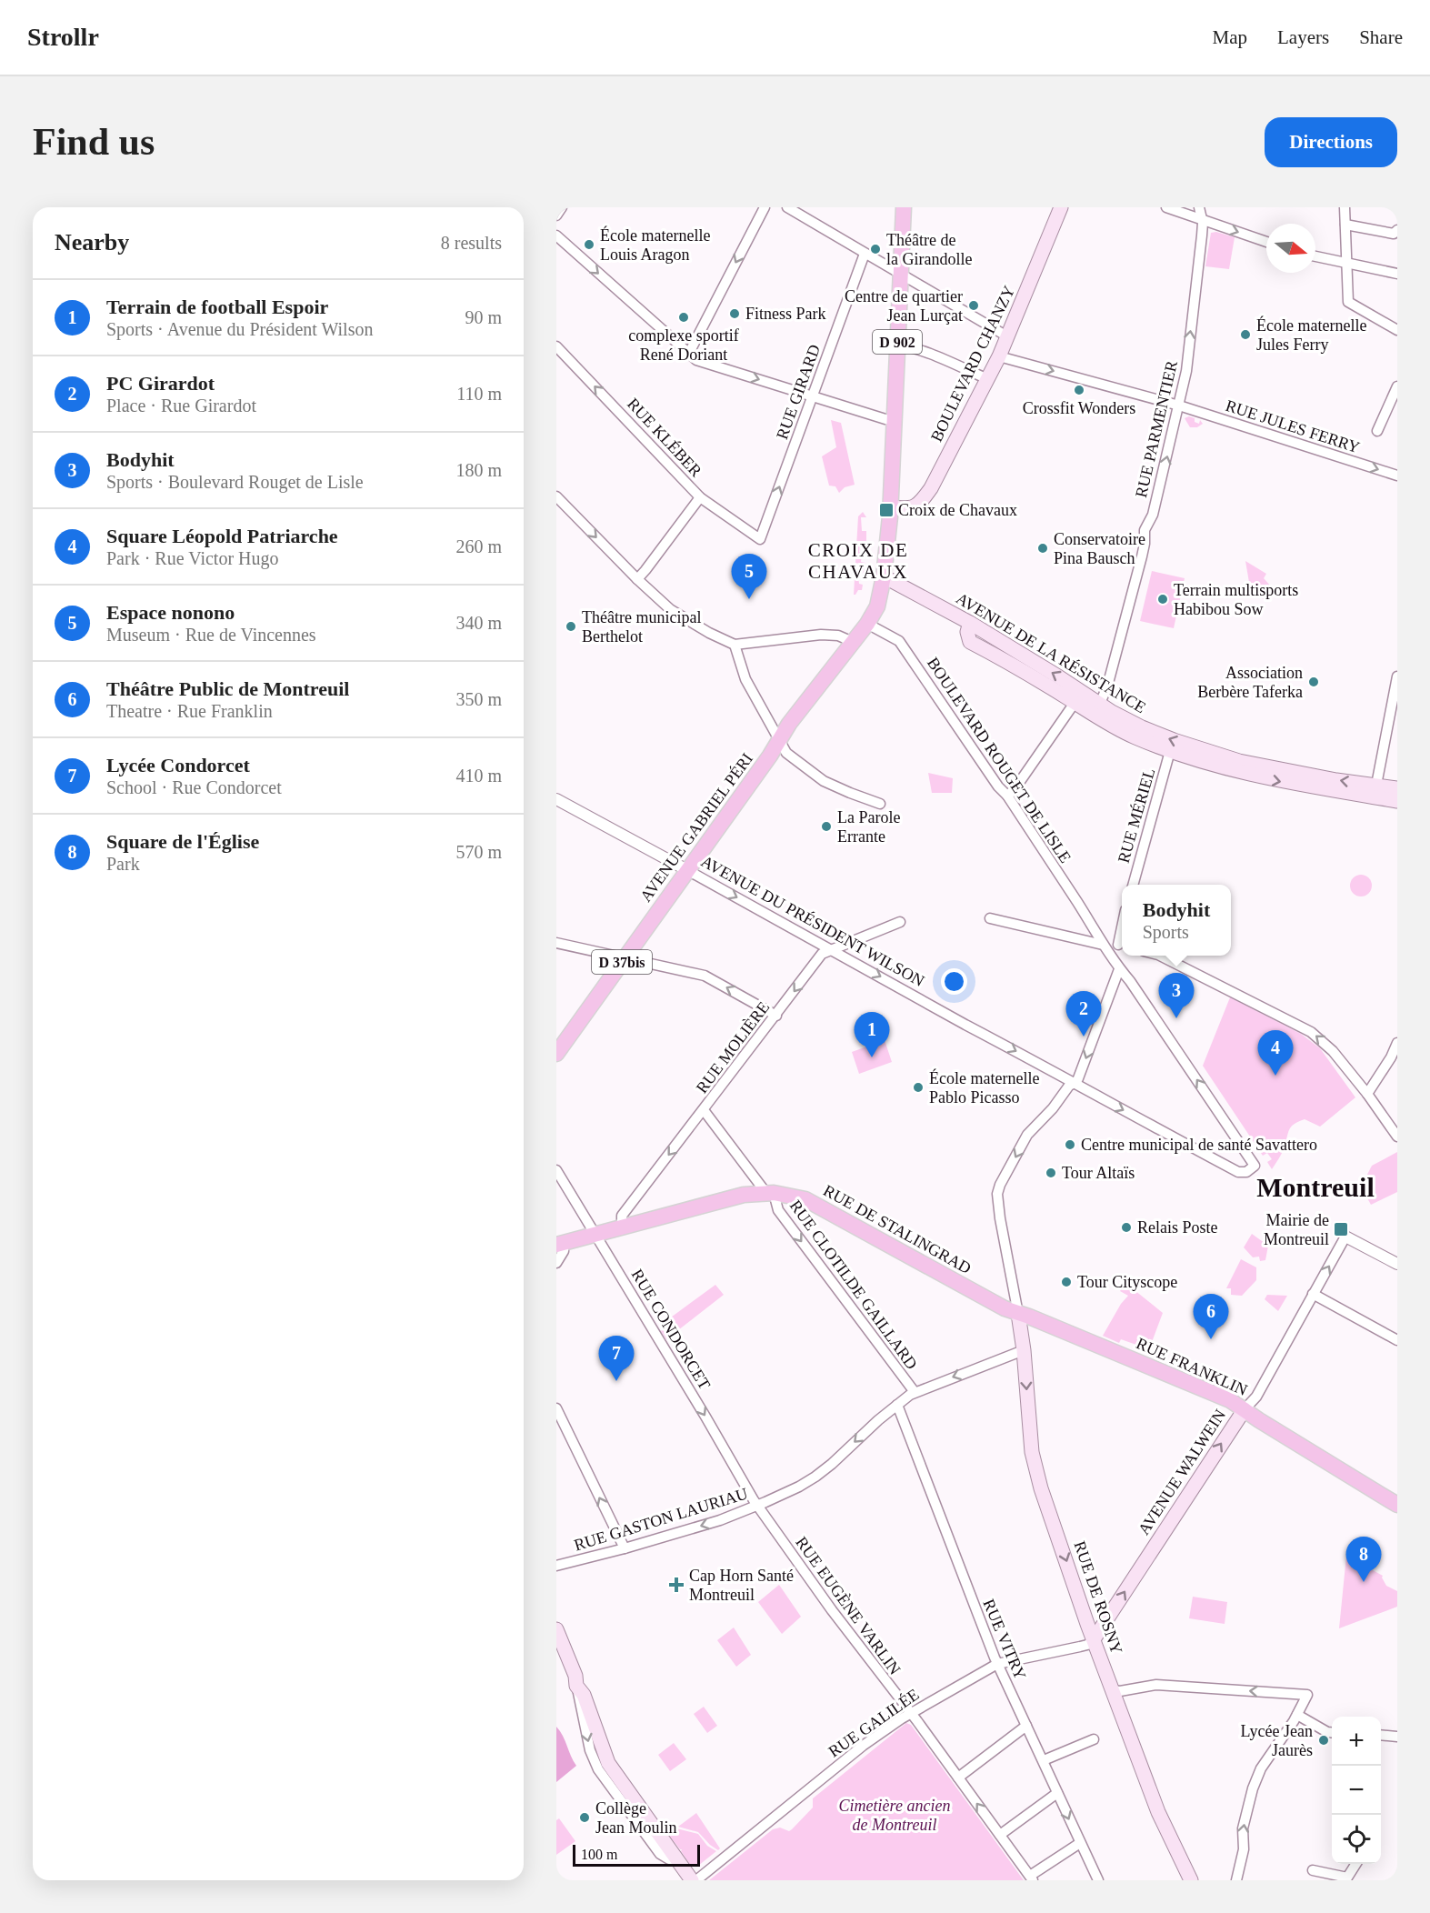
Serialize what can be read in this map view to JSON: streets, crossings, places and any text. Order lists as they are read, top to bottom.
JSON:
{
  "streets": {
    "main road": [
      "D 902",
      "BOULEVARD CHANZY",
      "AVENUE DE LA RÉSISTANCE",
      "AVENUE GABRIEL PÉRI",
      "D 37bis",
      "RUE DE STALINGRAD",
      "RUE FRANKLIN",
      "AVENUE WALWEIN",
      "RUE DE ROSNY"
    ],
    "street": [
      "RUE GIRARD",
      "RUE JULES FERRY",
      "RUE PARMENTIER",
      "RUE KLÉBER",
      "BOULEVARD ROUGET DE LISLE",
      "RUE MÉRIEL",
      "AVENUE DU PRÉSIDENT WILSON",
      "RUE MOLIÈRE",
      "RUE CLOTILDE GAILLARD",
      "RUE CONDORCET",
      "RUE GASTON LAURIAU",
      "RUE EUGÈNE VARLIN",
      "RUE VITRY",
      "RUE GALILÉE"
    ]
  },
  "crossings": [
    ["D 902", "AVENUE GABRIEL PÉRI"],
    ["BOULEVARD CHANZY", "RUE JULES FERRY"],
    ["BOULEVARD CHANZY", "AVENUE GABRIEL PÉRI"],
    ["RUE GIRARD", "RUE KLÉBER"],
    ["RUE JULES FERRY", "RUE PARMENTIER"],
    ["RUE PARMENTIER", "AVENUE DE LA RÉSISTANCE"],
    ["AVENUE DE LA RÉSISTANCE", "RUE MÉRIEL"],
    ["AVENUE DE LA RÉSISTANCE", "AVENUE GABRIEL PÉRI"],
    ["BOULEVARD ROUGET DE LISLE", "AVENUE GABRIEL PÉRI"],
    ["BOULEVARD ROUGET DE LISLE", "AVENUE DU PRÉSIDENT WILSON"],
    ["AVENUE GABRIEL PÉRI", "AVENUE DU PRÉSIDENT WILSON"],
    ["AVENUE DU PRÉSIDENT WILSON", "RUE MOLIÈRE"],
    ["RUE MOLIÈRE", "RUE DE STALINGRAD"],
    ["RUE MOLIÈRE", "RUE CLOTILDE GAILLARD"],
    ["RUE DE STALINGRAD", "RUE CLOTILDE GAILLARD"],
    ["RUE DE STALINGRAD", "RUE CONDORCET"],
    ["RUE DE STALINGRAD", "RUE FRANKLIN"],
    ["RUE DE STALINGRAD", "RUE DE ROSNY"],
    ["RUE CLOTILDE GAILLARD", "RUE GASTON LAURIAU"],
    ["RUE CONDORCET", "RUE GASTON LAURIAU"],
    ["RUE CONDORCET", "RUE EUGÈNE VARLIN"],
    ["RUE FRANKLIN", "AVENUE WALWEIN"],
    ["RUE FRANKLIN", "RUE DE ROSNY"],
    ["AVENUE WALWEIN", "RUE DE ROSNY"],
    ["AVENUE WALWEIN", "RUE GALILÉE"],
    ["RUE GASTON LAURIAU", "RUE DE ROSNY"],
    ["RUE GASTON LAURIAU", "RUE EUGÈNE VARLIN"],
    ["RUE GASTON LAURIAU", "RUE VITRY"],
    ["RUE DE ROSNY", "RUE GALILÉE"],
    ["RUE EUGÈNE VARLIN", "RUE GALILÉE"],
    ["RUE VITRY", "RUE GALILÉE"]
  ],
  "one_way": [
    "RUE GIRARD",
    "RUE JULES FERRY",
    "RUE PARMENTIER",
    "RUE KLÉBER",
    "AVENUE DU PRÉSIDENT WILSON",
    "RUE MOLIÈRE",
    "RUE CLOTILDE GAILLARD",
    "RUE CONDORCET",
    "AVENUE WALWEIN",
    "RUE GASTON LAURIAU",
    "RUE DE ROSNY"
  ],
  "districts": ["CROIX DE CHAVAUX", "Montreuil"],
  "parks": ["Cimetière ancien de Montreuil"],
  "places": {
    "other": [
      "École maternelle Louis Aragon",
      "Théâtre de la Girandolle",
      "Centre de quartier Jean Lurçat",
      "Fitness Park",
      "complexe sportif René Doriant",
      "École maternelle Jules Ferry",
      "Crossfit Wonders",
      "Conservatoire Pina Bausch",
      "Terrain multisports Habibou Sow",
      "Théâtre municipal Berthelot",
      "Association Berbère Taferka",
      "La Parole Errante",
      "École maternelle Pablo Picasso",
      "Centre municipal de santé Savattero",
      "Tour Altaïs",
      "Relais Poste",
      "Tour Cityscope",
      "Lycée Jean Jaurès",
      "Collège Jean Moulin"
    ],
    "transit": ["Croix de Chavaux", "Mairie de Montreuil"],
    "health": ["Cap Horn Santé Montreuil"]
  },
  "scale_bar": "100 m",
  "north": "right",
  "page": {
    "header": "Strollr",
    "nav": ["Map", "Layers", "Share"],
    "buttons": "Directions",
    "title": "Find us",
    "heading": ["Nearby", "8 results"],
    "list": [
      {
        "mark": "1",
        "name": "Terrain de football Espoir",
        "note": "Sports · Avenue du Président Wilson",
        "value": "90 m"
      },
      {
        "mark": "2",
        "name": "PC Girardot",
        "note": "Place · Rue Girardot",
        "value": "110 m"
      },
      {
        "mark": "3",
        "name": "Bodyhit",
        "note": "Sports · Boulevard Rouget de Lisle",
        "value": "180 m"
      },
      {
        "mark": "4",
        "name": "Square Léopold Patriarche",
        "note": "Park · Rue Victor Hugo",
        "value": "260 m"
      },
      {
        "mark": "5",
        "name": "Espace nonono",
        "note": "Museum · Rue de Vincennes",
        "value": "340 m"
      },
      {
        "mark": "6",
        "name": "Théâtre Public de Montreuil",
        "note": "Theatre · Rue Franklin",
        "value": "350 m"
      },
      {
        "mark": "7",
        "name": "Lycée Condorcet",
        "note": "School · Rue Condorcet",
        "value": "410 m"
      },
      {
        "mark": "8",
        "name": "Square de l'Église",
        "note": "Park",
        "value": "570 m"
      }
    ],
    "pins": [
      "5",
      "3",
      "2",
      "1",
      "4",
      "6",
      "7",
      "8"
    ],
    "popup": ["Bodyhit", "Sports"],
    "map_buttons": ["+", "−"],
    "scale": "100 m"
  }
}
